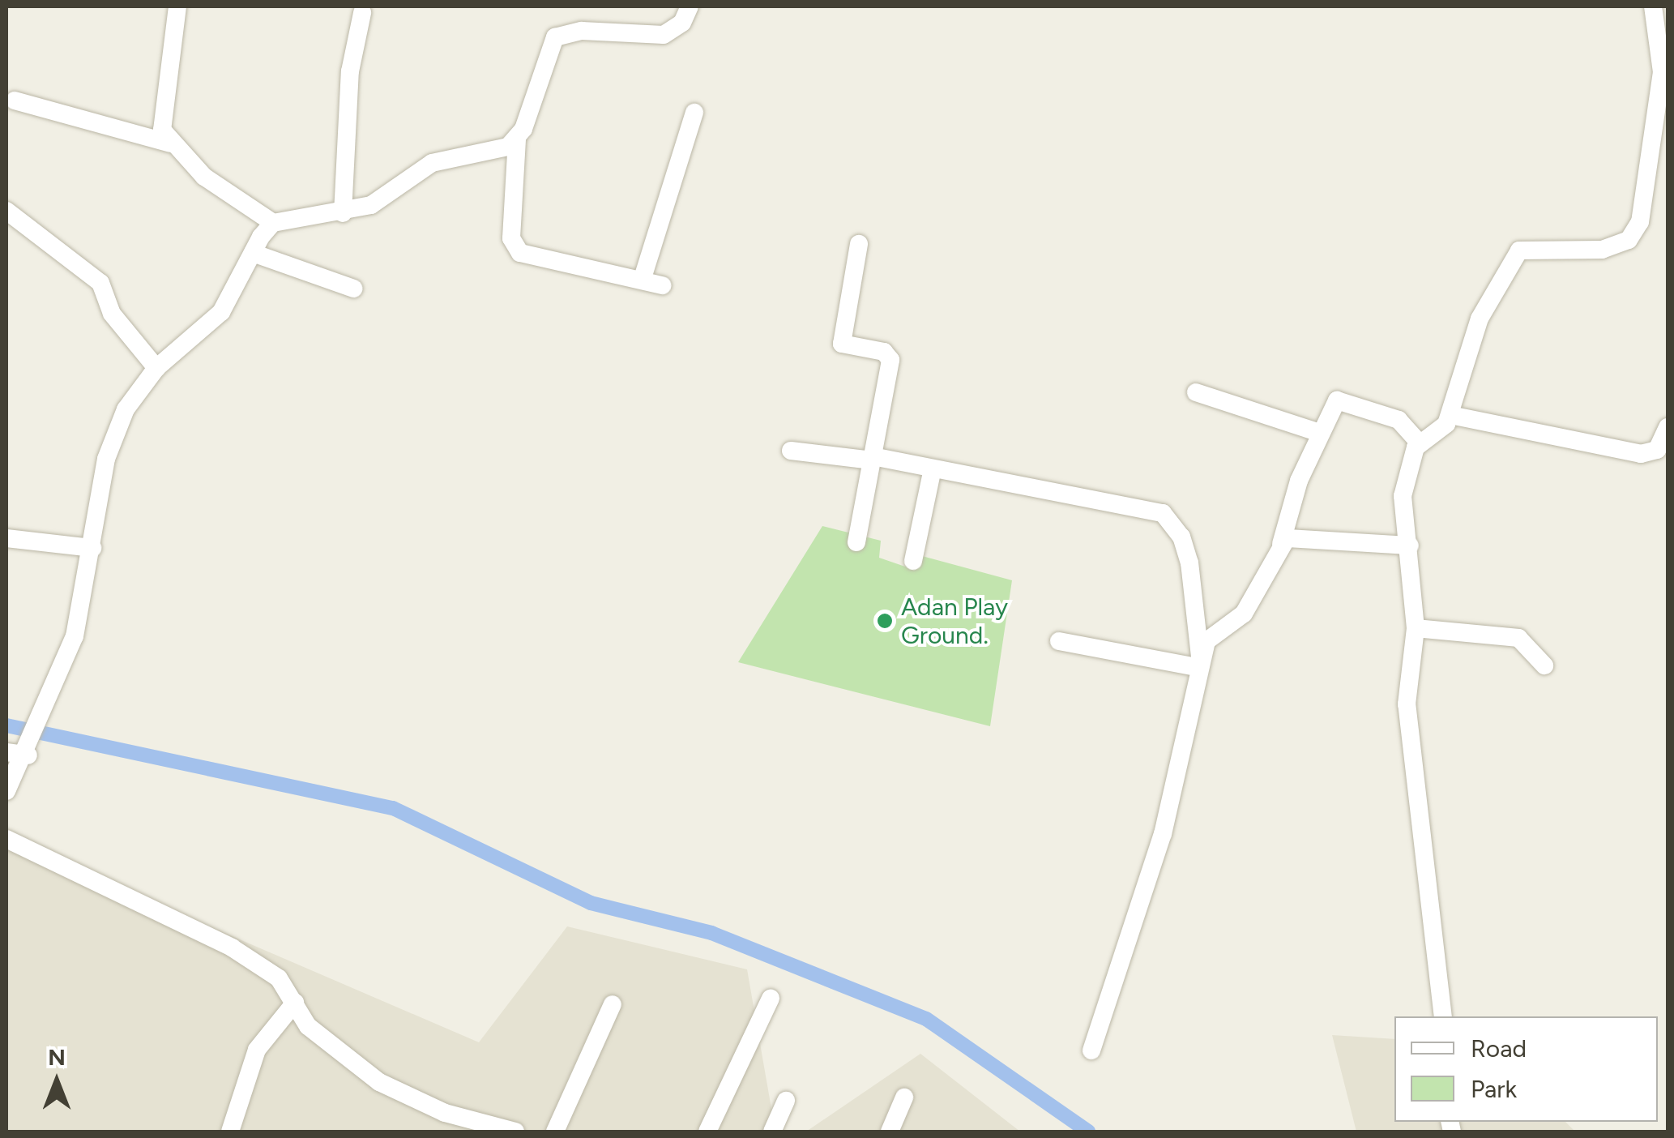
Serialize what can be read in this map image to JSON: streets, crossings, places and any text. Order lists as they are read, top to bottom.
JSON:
{
  "places": ["Adan Play Ground."],
  "legend": ["Road", "Park"],
  "north": "top"
}
